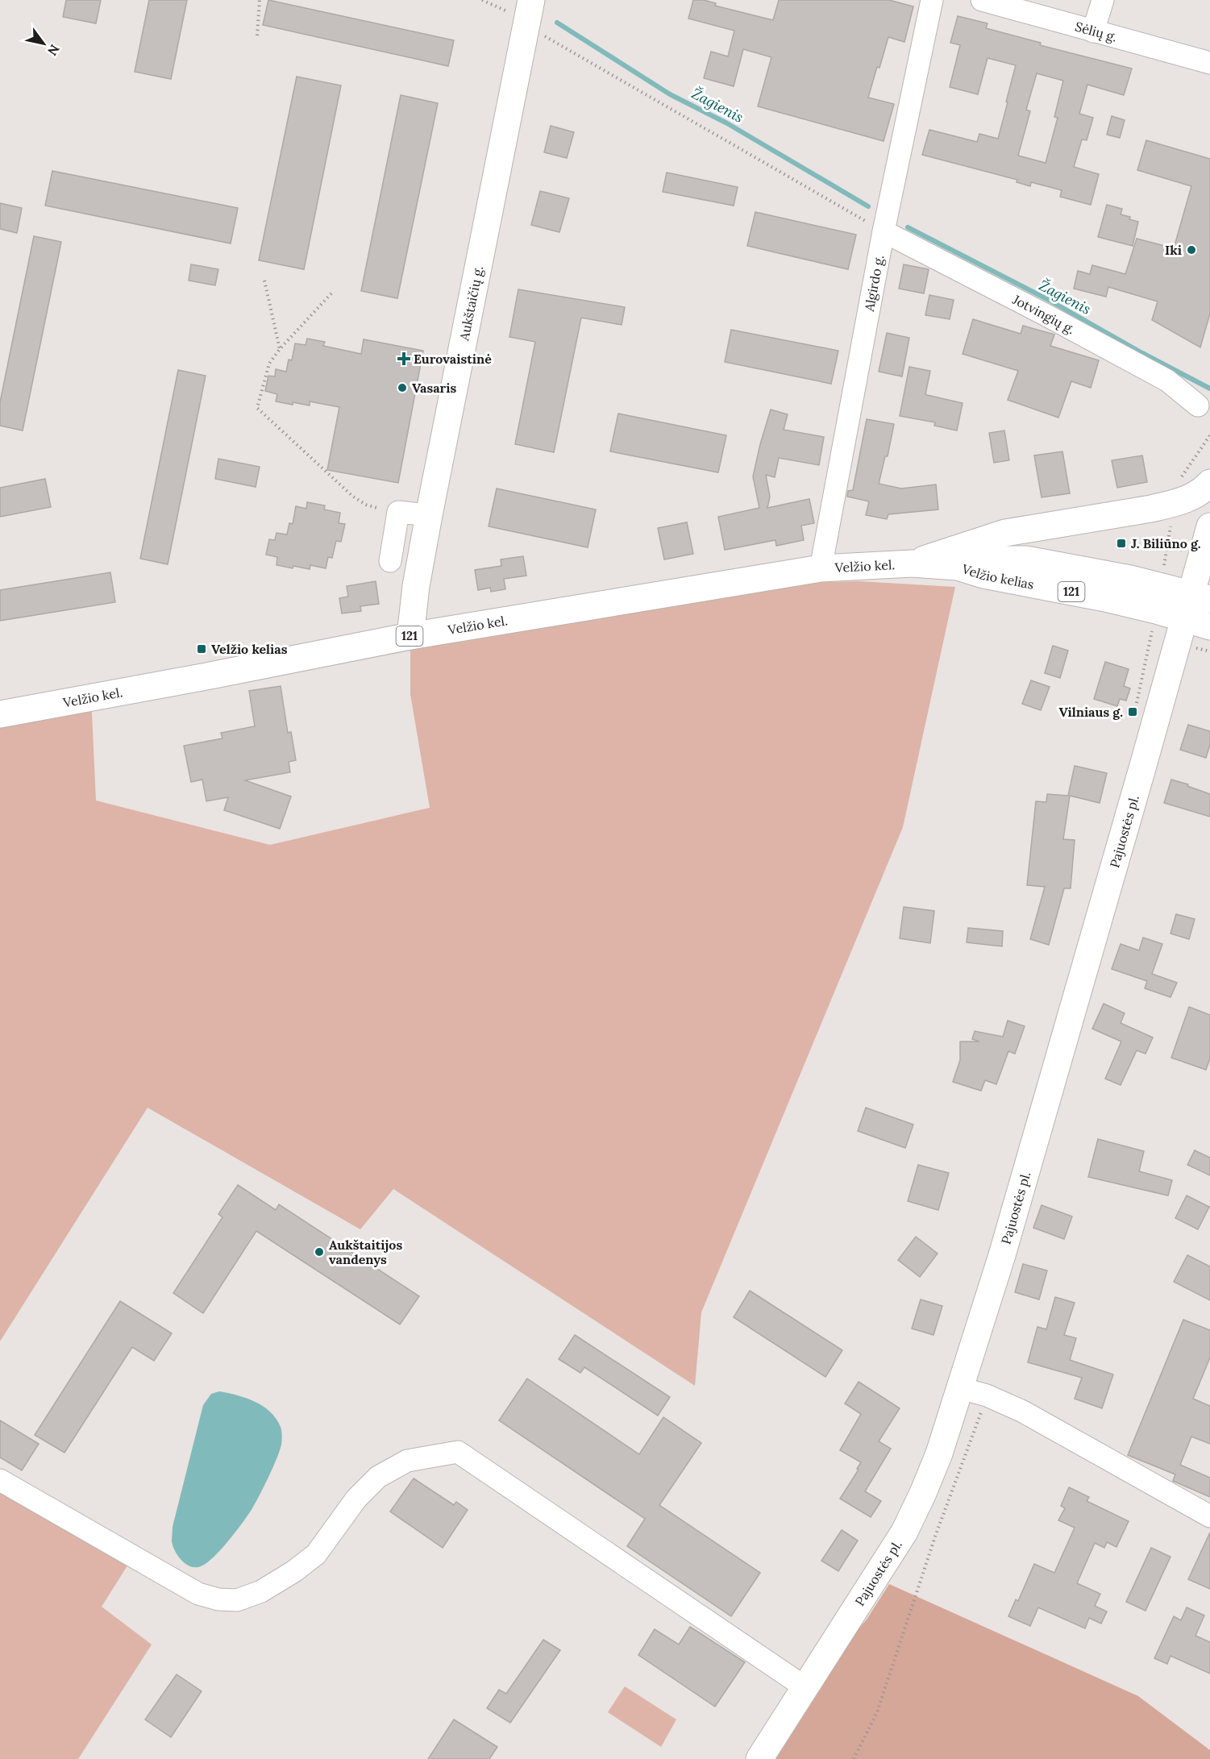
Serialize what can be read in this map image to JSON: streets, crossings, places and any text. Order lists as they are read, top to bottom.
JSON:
{
  "streets": {
    "main road": [
      "Aukštaičių g.",
      "Velžio kel.",
      "Velžio kelias",
      "121",
      "Pajuostės pl."
    ],
    "street": ["Sėlių g.", "Algirdo g.", "Jotvingių g."]
  },
  "crossings": [
    ["Algirdo g.", "Jotvingių g."],
    ["Algirdo g.", "Velžio kel."],
    ["Aukštaičių g.", "Velžio kel."],
    ["Velžio kel.", "Velžio kelias"],
    ["Velžio kelias", "Pajuostės pl."]
  ],
  "water": ["Žagienis"],
  "places": {
    "other": ["Iki", "Vasaris", "Aukštaitijos vandenys"],
    "health": ["Eurovaistinė"],
    "transit": ["J. Biliūno g.", "Velžio kelias", "Vilniaus g."]
  },
  "north": "bottom right"
}
